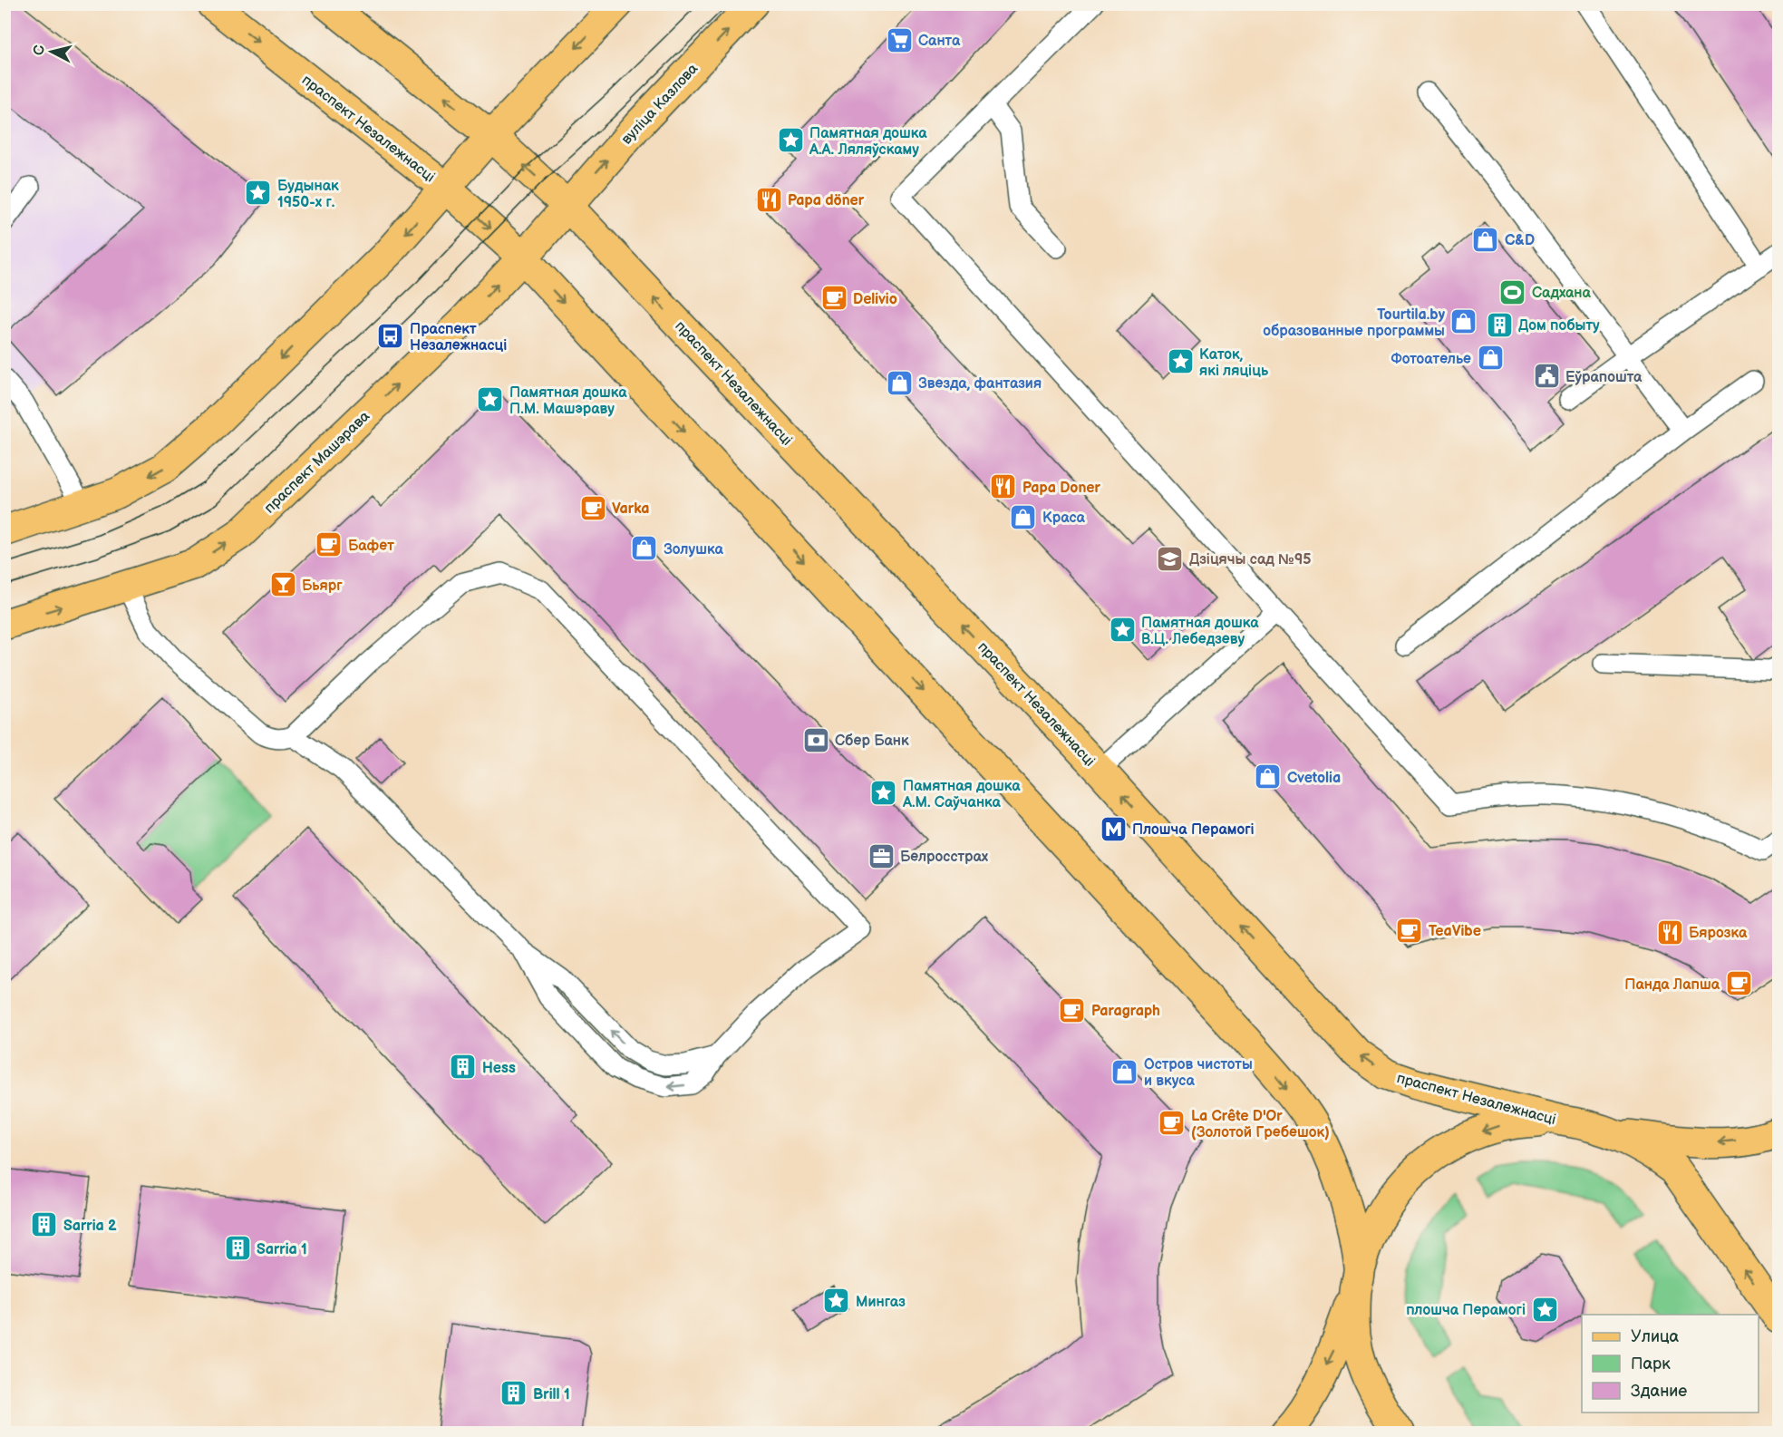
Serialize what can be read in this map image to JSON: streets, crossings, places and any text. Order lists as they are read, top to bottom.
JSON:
{
  "streets": {
    "main road": ["вуліца Казлова", "праспект Незалежнасці", "праспект Машэрава"]
  },
  "crossings": [
    ["вуліца Казлова", "праспект Незалежнасці"],
    ["вуліца Казлова", "праспект Машэрава"],
    ["праспект Незалежнасці", "праспект Машэрава"]
  ],
  "places": {
    "supermarket": ["Санта"],
    "place": [
      "Памятная дошка А.А. Ляляўскаму",
      "Будынак 1950-х г.",
      "Каток, які ляціць",
      "Памятная дошка П.М. Машэраву",
      "Памятная дошка В.Ц. Лебедзеву",
      "Памятная дошка А.М. Саўчанка",
      "Мингаз",
      "плошча Перамогі"
    ],
    "restaurant": ["Papa döner", "Papa Doner", "Бярозка"],
    "shop": [
      "C&D",
      "Tourtila.by образованные программы",
      "Фотоателье",
      "Звезда, фантазия",
      "Краса",
      "Золушка",
      "Cvetolia",
      "Остров чистоты и вкуса"
    ],
    "sports": ["Садхана"],
    "cafe": [
      "Delivio",
      "Varka",
      "Бафет",
      "TeaVibe",
      "Панда Лапша",
      "Paragraph",
      "La Crête D'Or (Золотой Гребешок)"
    ],
    "building": [
      "Дом побыту",
      "Hess",
      "Sarria 2",
      "Sarria 1",
      "Brill 1"
    ],
    "bus stop": ["Праспект Незалежнасці"],
    "public building": ["Еўрапошта"],
    "school or university": ["Дзіцячы сад №95"],
    "bar": ["Бьярг"],
    "bank": ["Сбер Банк"],
    "metro station": ["Плошча Перамогі"],
    "office": ["Белросстрах"]
  },
  "legend": ["Улица", "Парк", "Здание"],
  "north": "left"
}
